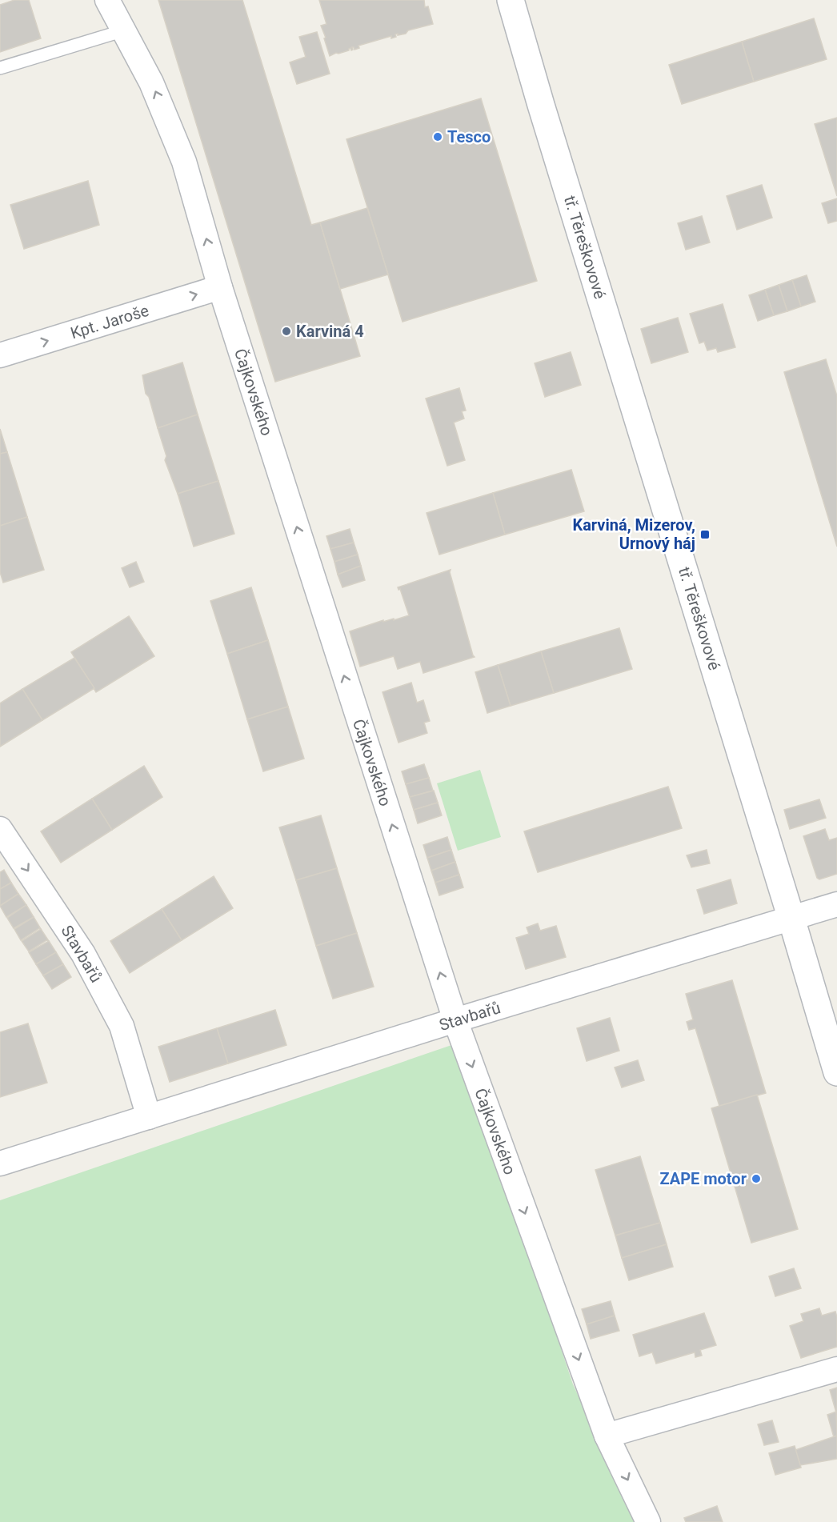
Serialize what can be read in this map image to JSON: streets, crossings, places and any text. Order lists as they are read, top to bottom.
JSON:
{
  "streets": {
    "street": [
      "tř. Těreškovové",
      "Kpt. Jaroše",
      "Čajkovského",
      "Stavbařů"
    ]
  },
  "crossings": [
    ["tř. Těreškovové", "Stavbařů"],
    ["Kpt. Jaroše", "Čajkovského"],
    ["Čajkovského", "Stavbařů"]
  ],
  "one_way": ["Kpt. Jaroše"],
  "places": {
    "other": ["Tesco", "Karviná 4", "ZAPE motor"],
    "transit": ["Karviná, Mizerov, Urnový háj"]
  }
}
